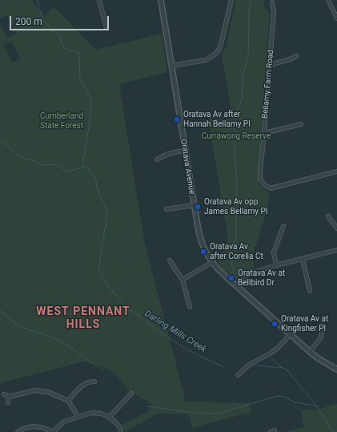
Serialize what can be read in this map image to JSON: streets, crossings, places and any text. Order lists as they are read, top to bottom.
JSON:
{
  "streets": {
    "street": ["Bellamy Farm Road", "Oratava Avenue"]
  },
  "districts": ["WEST PENNANT HILLS"],
  "water": ["Darling Mills Creek"],
  "parks": ["Cumberland State Forest", "Currawong Reserve"],
  "places": [
    "Oratava Av after Hannah Bellamy Pl",
    "Oratava Av opp James Bellamy Pl",
    "Oratava Av after Corella Ct",
    "Oratava Av at Bellbird Dr",
    "Oratava Av at Kingfisher Pl"
  ],
  "scale_bar": "200 m"
}
